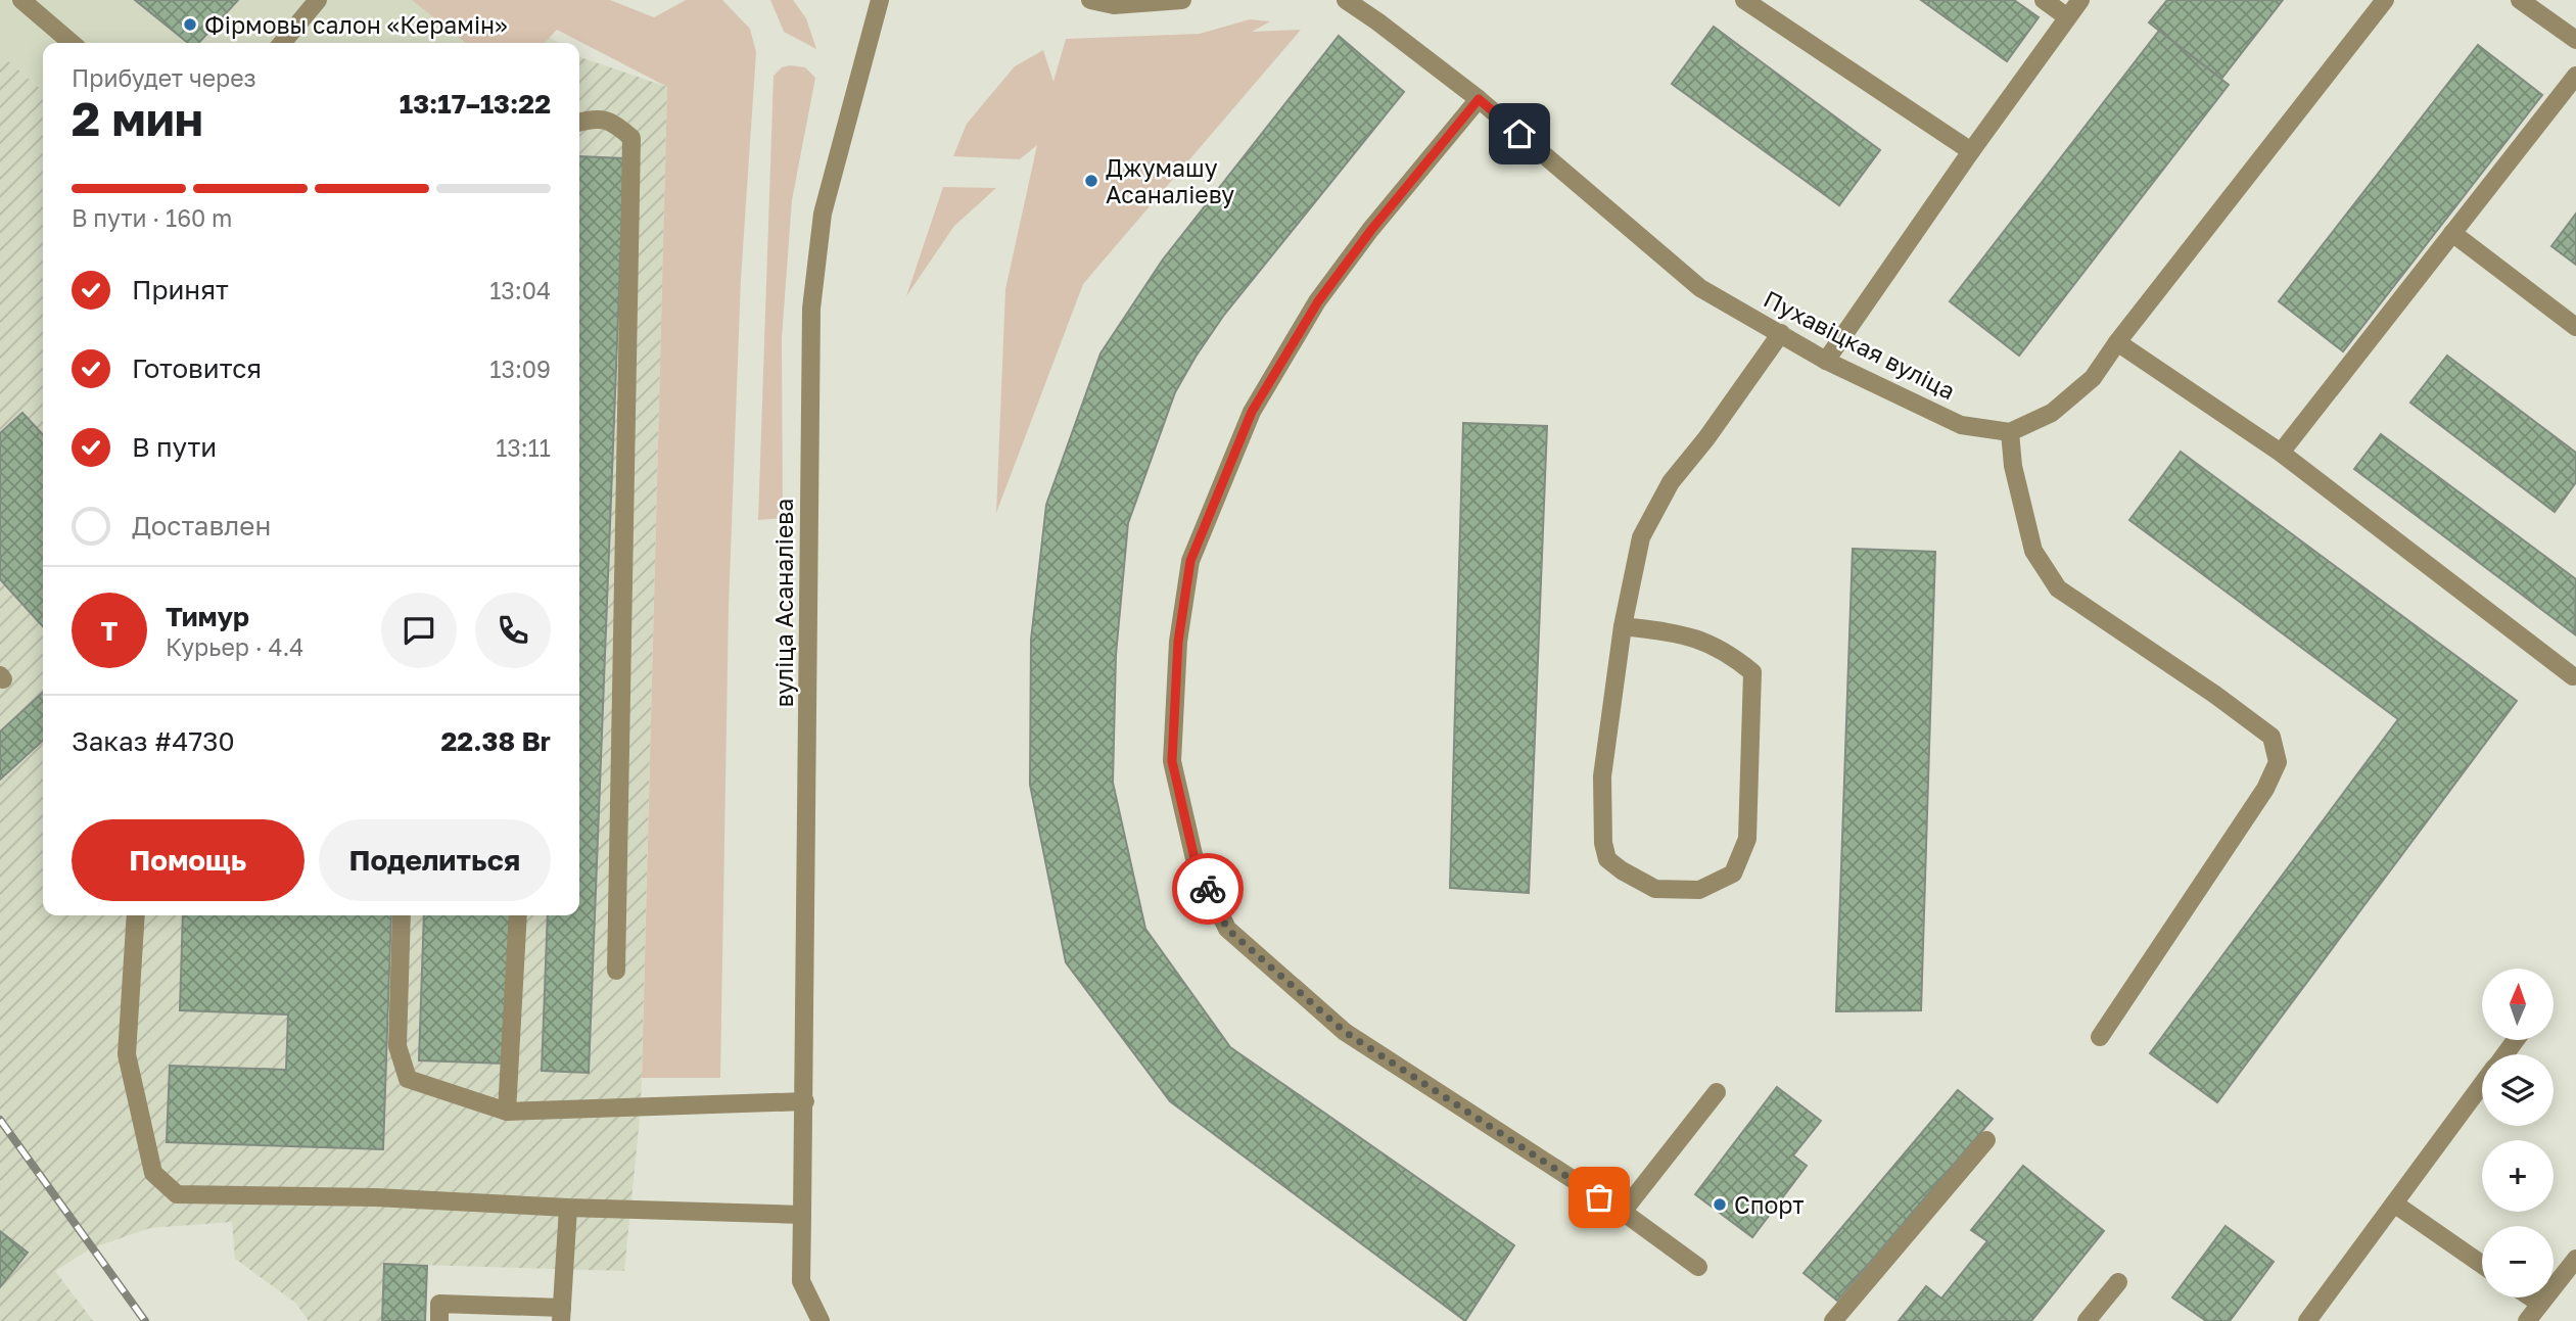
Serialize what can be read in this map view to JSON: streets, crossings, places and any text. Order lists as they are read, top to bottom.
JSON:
{
  "streets": {
    "street": ["Пухавіцкая вуліца", "вуліца Асаналіева"]
  },
  "places": ["Фірмовы салон «Керамін»", "Джумашу Асаналіеву", "Спорт"],
  "north": "top",
  "page": {
    "heading": ["2 мин", "Прибудет через", "13:17–13:22"],
    "panel": [
      "Тимур",
      "Курьер · 4.4",
      "Заказ #4730",
      "22.38 Br"
    ],
    "bar": "В пути · 160 m",
    "list": [
      ["Принят", "13:04"],
      ["Готовится", "13:09"],
      ["В пути", "13:11"],
      "Доставлен"
    ],
    "round": "Т",
    "buttons": ["Помощь", "Поделиться"],
    "map_buttons": ["+", "−"]
  }
}
